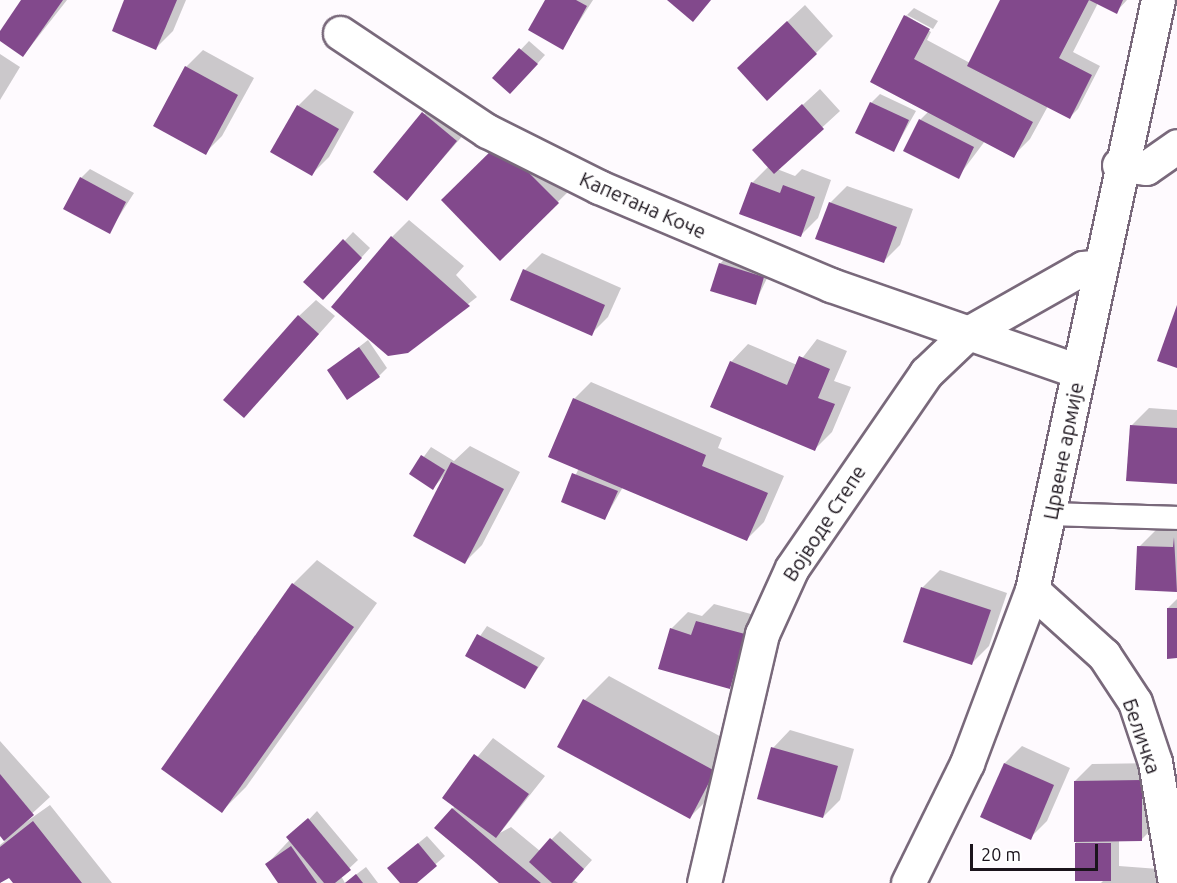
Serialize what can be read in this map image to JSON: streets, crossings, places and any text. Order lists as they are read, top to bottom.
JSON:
{
  "streets": {
    "street": [
      "Капетана Коче",
      "Црвене армије",
      "Војводе Степе",
      "Беличка"
    ]
  },
  "crossings": [
    ["Капетана Коче", "Црвене армије"],
    ["Капетана Коче", "Војводе Степе"],
    ["Црвене армије", "Беличка"]
  ],
  "scale_bar": "20 m"
}
